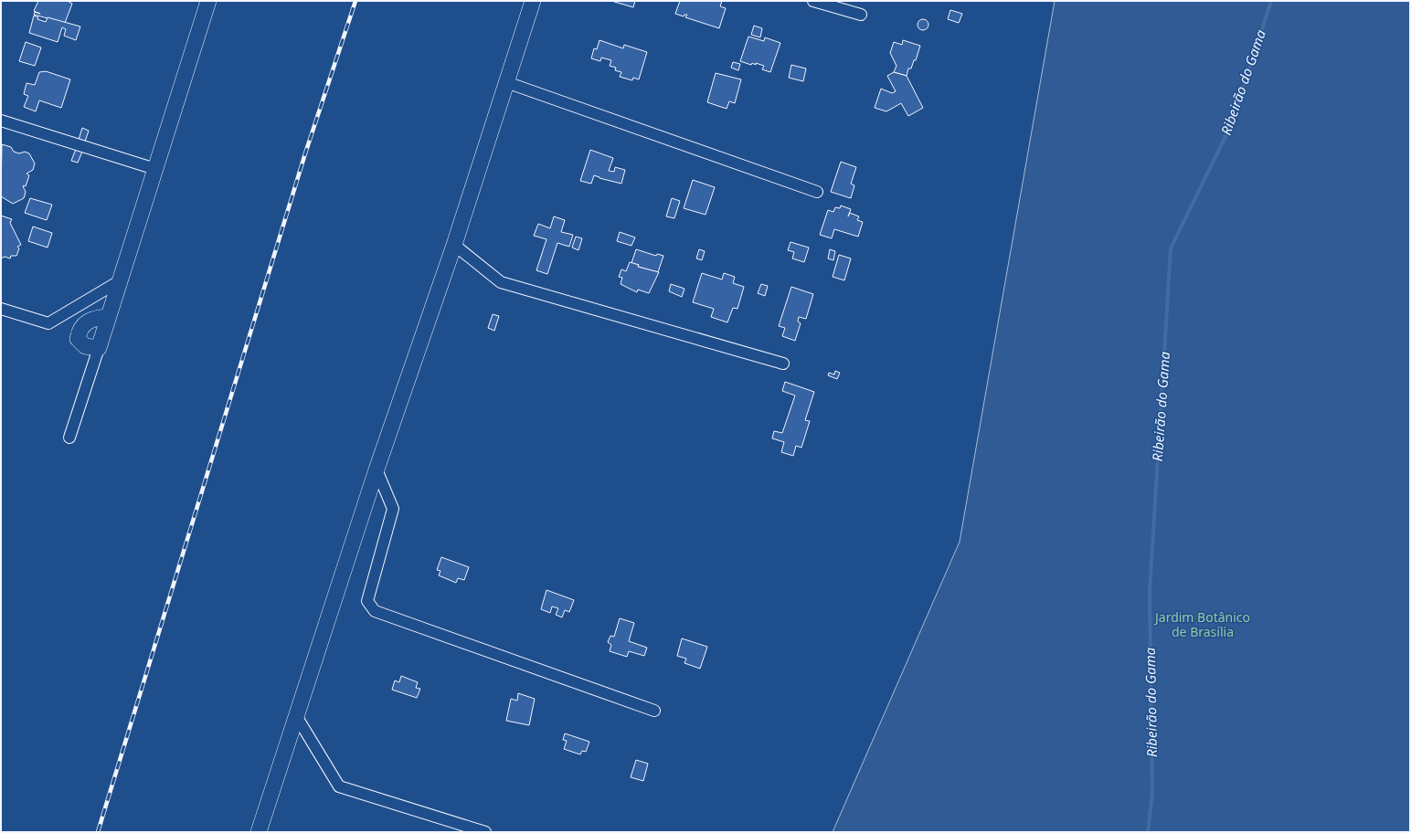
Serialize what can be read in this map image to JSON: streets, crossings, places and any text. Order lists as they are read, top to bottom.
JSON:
{
  "water": ["Ribeirão do Gama"],
  "parks": ["Jardim Botânico de Brasília"]
}
